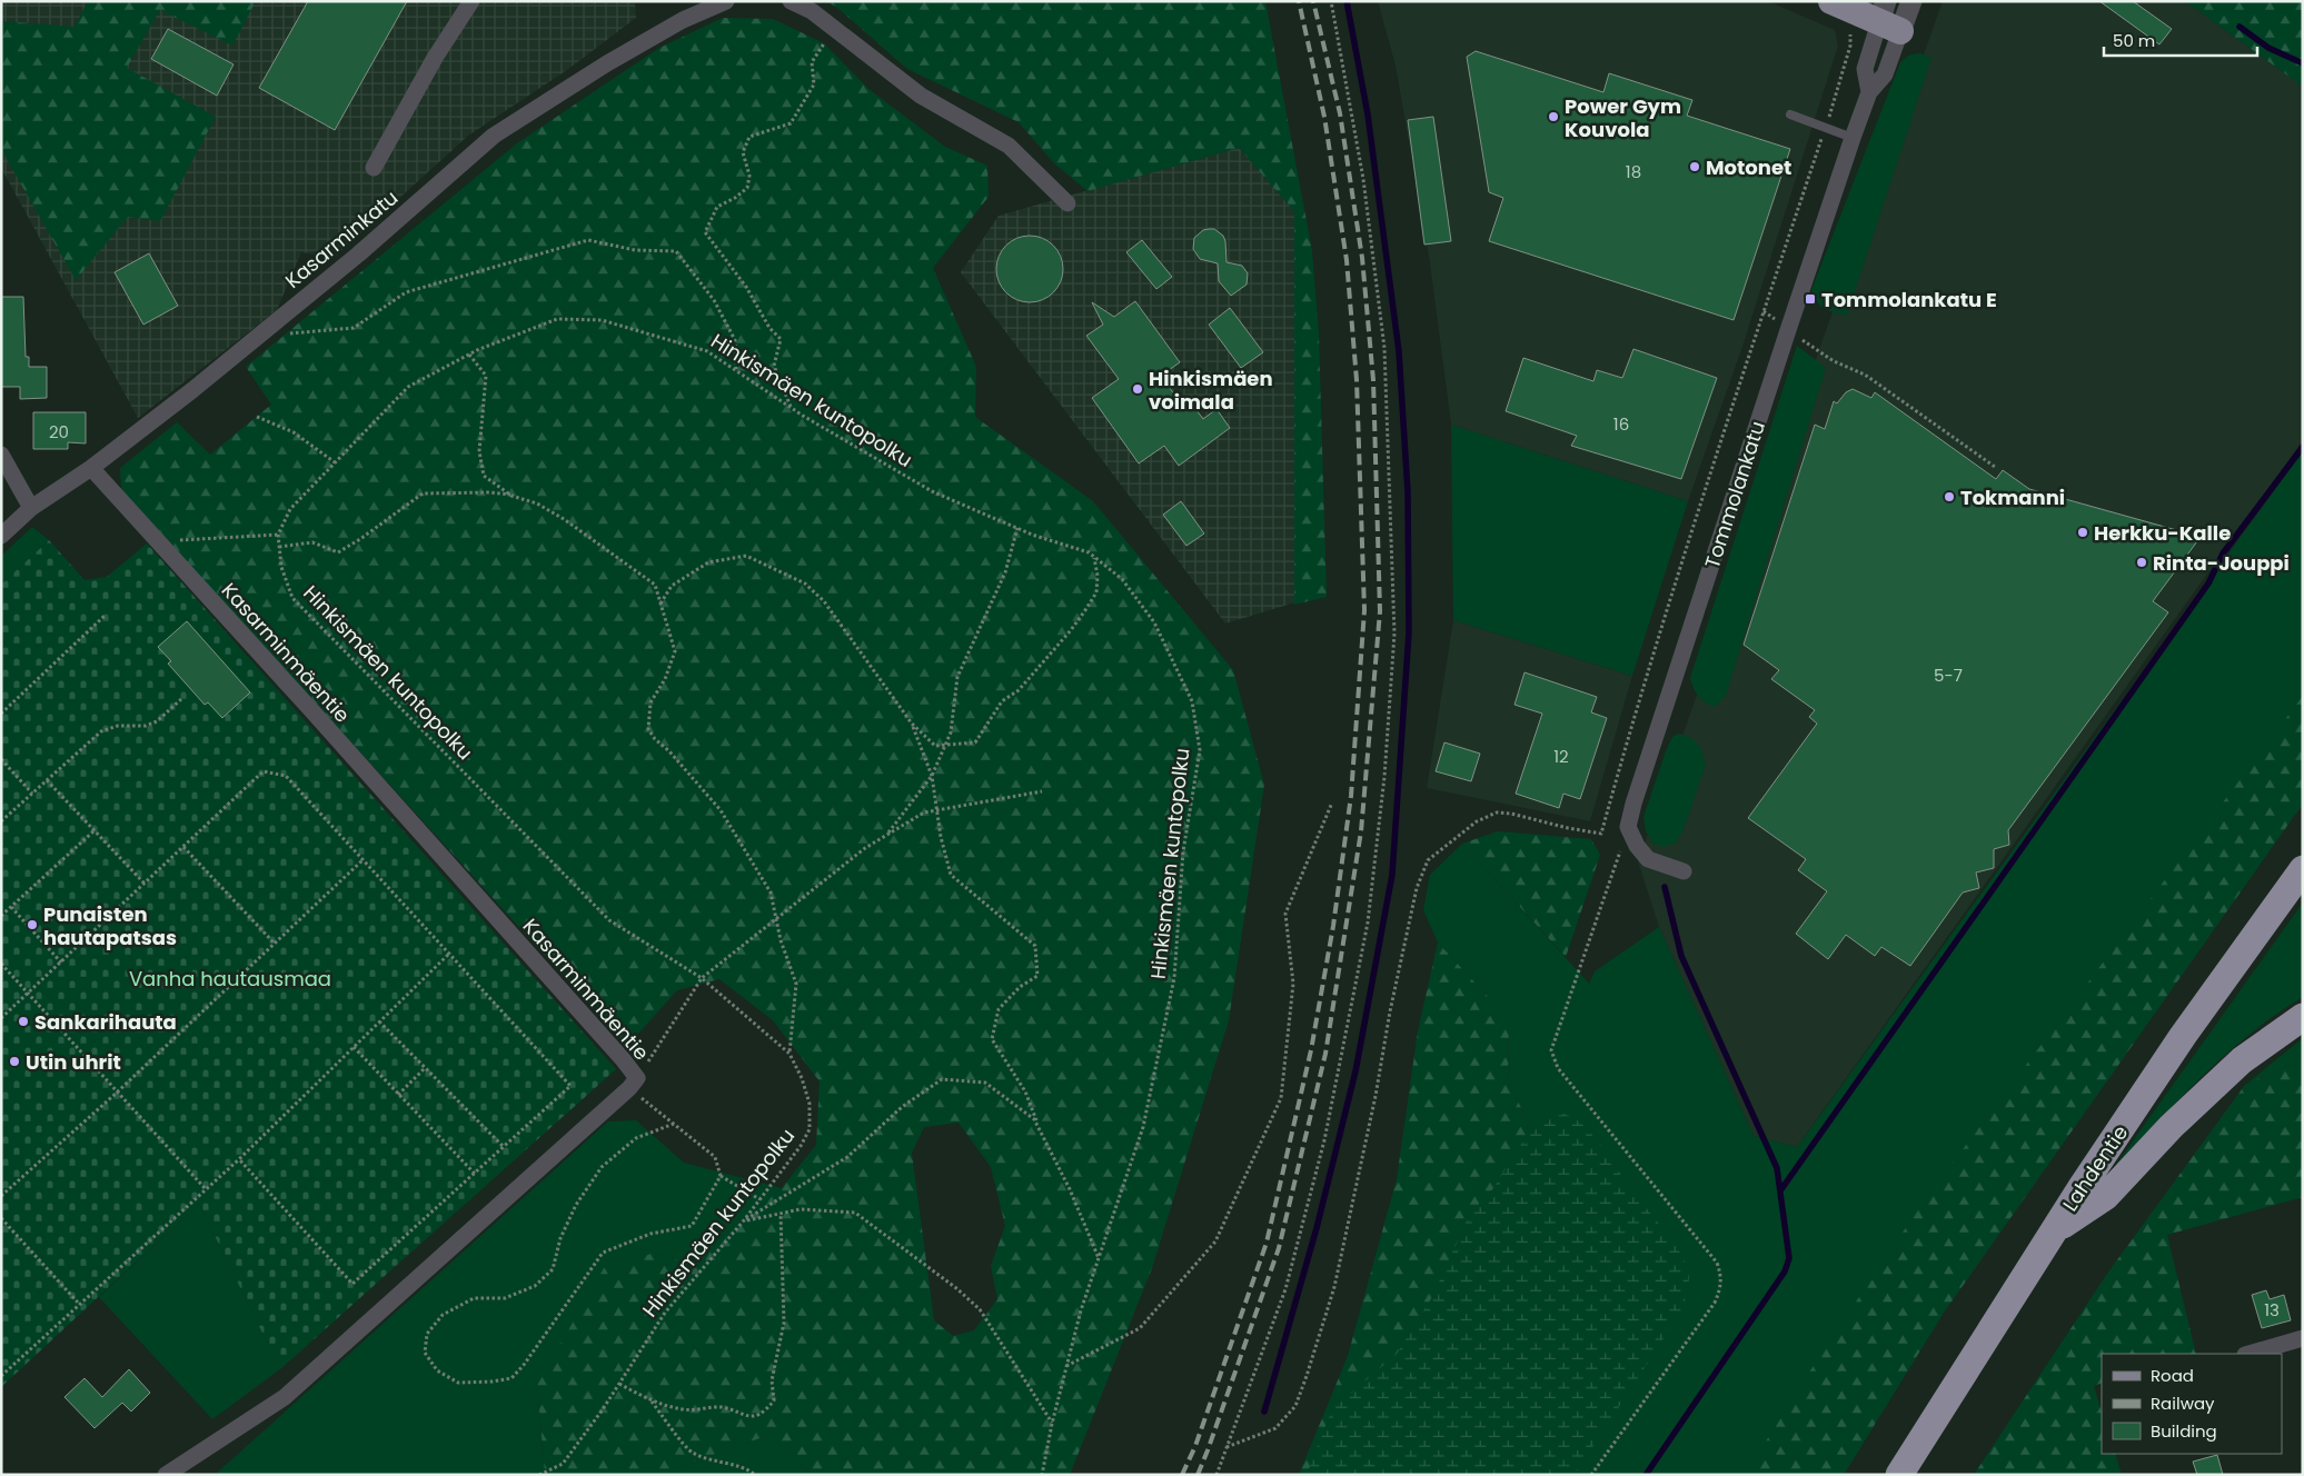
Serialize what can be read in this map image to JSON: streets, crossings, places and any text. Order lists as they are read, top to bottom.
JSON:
{
  "streets": {
    "highway": ["Lahdentie"],
    "street": ["Kasarminkatu", "Tommolankatu", "Kasarminmäentie"],
    "path": ["Hinkismäen kuntopolku"]
  },
  "crossings": [
    ["Kasarminkatu", "Kasarminmäentie"]
  ],
  "parks": ["Vanha hautausmaa"],
  "places": {
    "other": [
      "Power Gym Kouvola",
      "Motonet",
      "Hinkismäen voimala",
      "Tokmanni",
      "Herkku-Kalle",
      "Rinta-Jouppi",
      "Punaisten hautapatsas",
      "Sankarihauta",
      "Utin uhrit"
    ],
    "transit": ["Tommolankatu E"]
  },
  "house_numbers": [
    "18",
    "16",
    "20",
    "5-7",
    "12",
    "13"
  ],
  "legend": ["Road", "Railway", "Building"],
  "scale_bar": "50 m"
}
